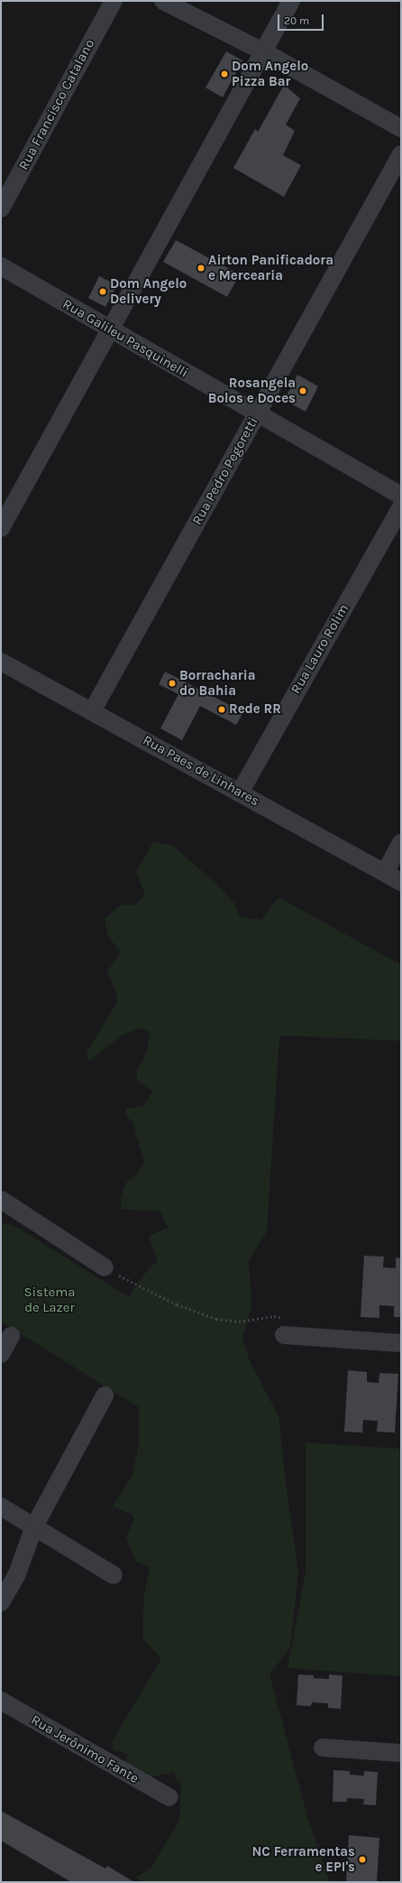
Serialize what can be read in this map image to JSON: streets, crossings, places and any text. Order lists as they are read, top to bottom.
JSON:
{
  "streets": {
    "street": [
      "Rua Francisco Catalano",
      "Rua Galileu Pasquinelli",
      "Rua Pedro Pegoretti",
      "Rua Lauro Rolim",
      "Rua Paes de Linhares",
      "Rua Jerônimo Fante"
    ]
  },
  "crossings": [
    ["Rua Galileu Pasquinelli", "Rua Pedro Pegoretti"],
    ["Rua Pedro Pegoretti", "Rua Paes de Linhares"],
    ["Rua Lauro Rolim", "Rua Paes de Linhares"]
  ],
  "parks": ["Sistema de Lazer"],
  "places": [
    "Dom Angelo Pizza Bar",
    "Airton Panificadora e Mercearia",
    "Dom Angelo Delivery",
    "Rosangela Bolos e Doces",
    "Borracharia do Bahia",
    "Rede RR",
    "NC Ferramentas e EPI's"
  ],
  "scale_bar": "20 m"
}
